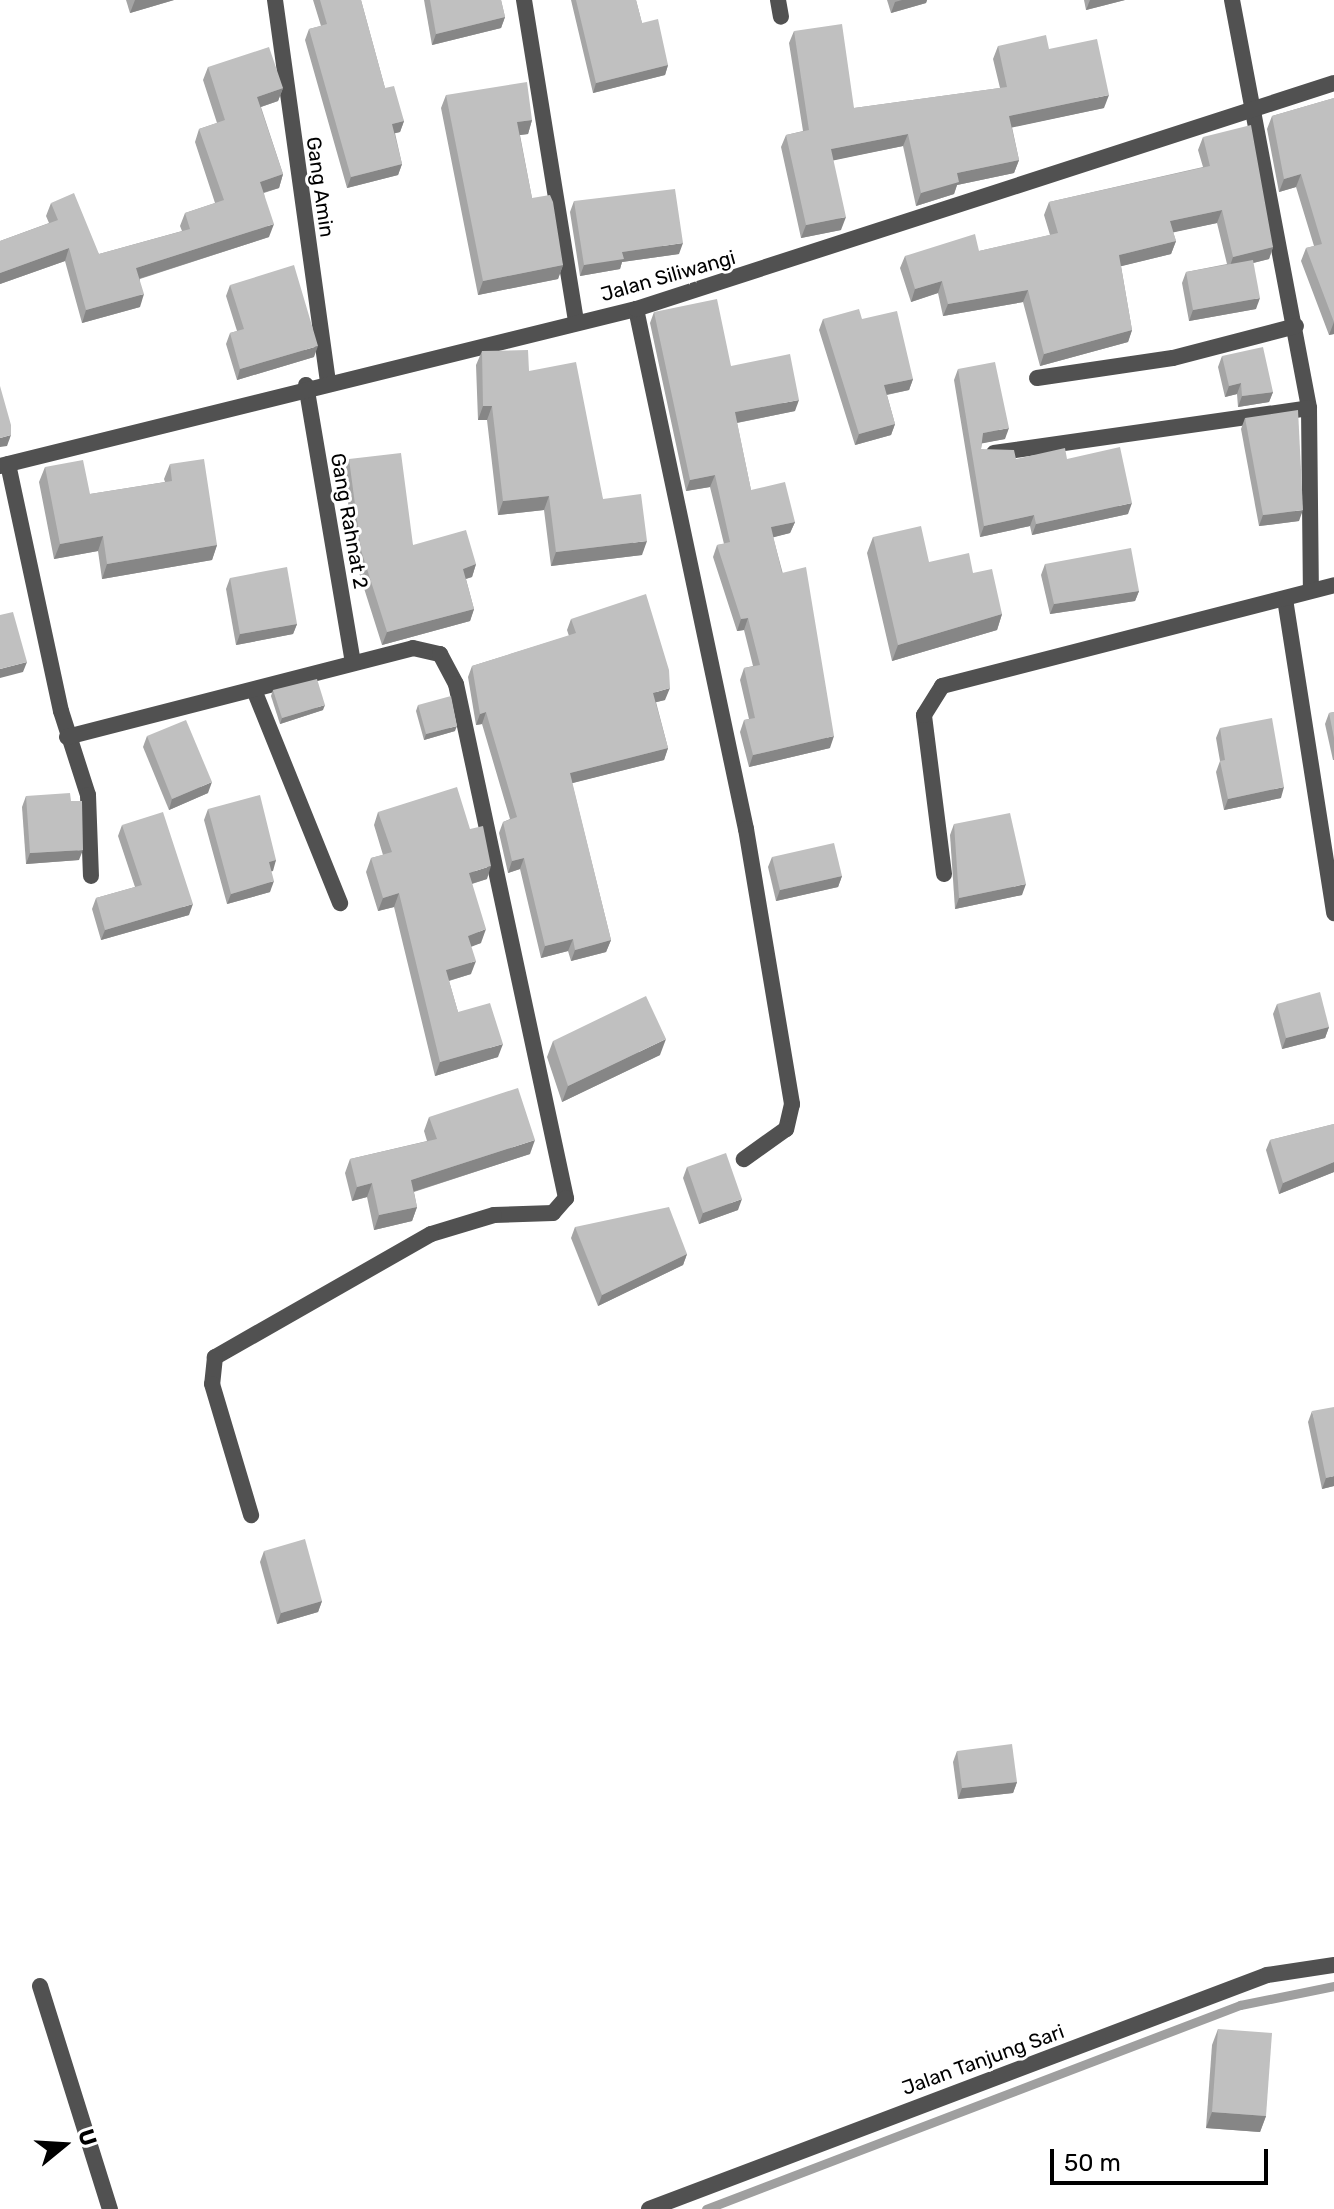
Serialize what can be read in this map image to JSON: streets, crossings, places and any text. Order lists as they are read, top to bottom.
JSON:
{
  "streets": {
    "street": [
      "Gang Amin",
      "Jalan Siliwangi",
      "Gang Rahnat 2",
      "Jalan Tanjung Sari"
    ]
  },
  "crossings": [
    ["Gang Amin", "Jalan Siliwangi"],
    ["Jalan Siliwangi", "Gang Rahnat 2"]
  ],
  "scale_bar": "50 m",
  "north": "right"
}
